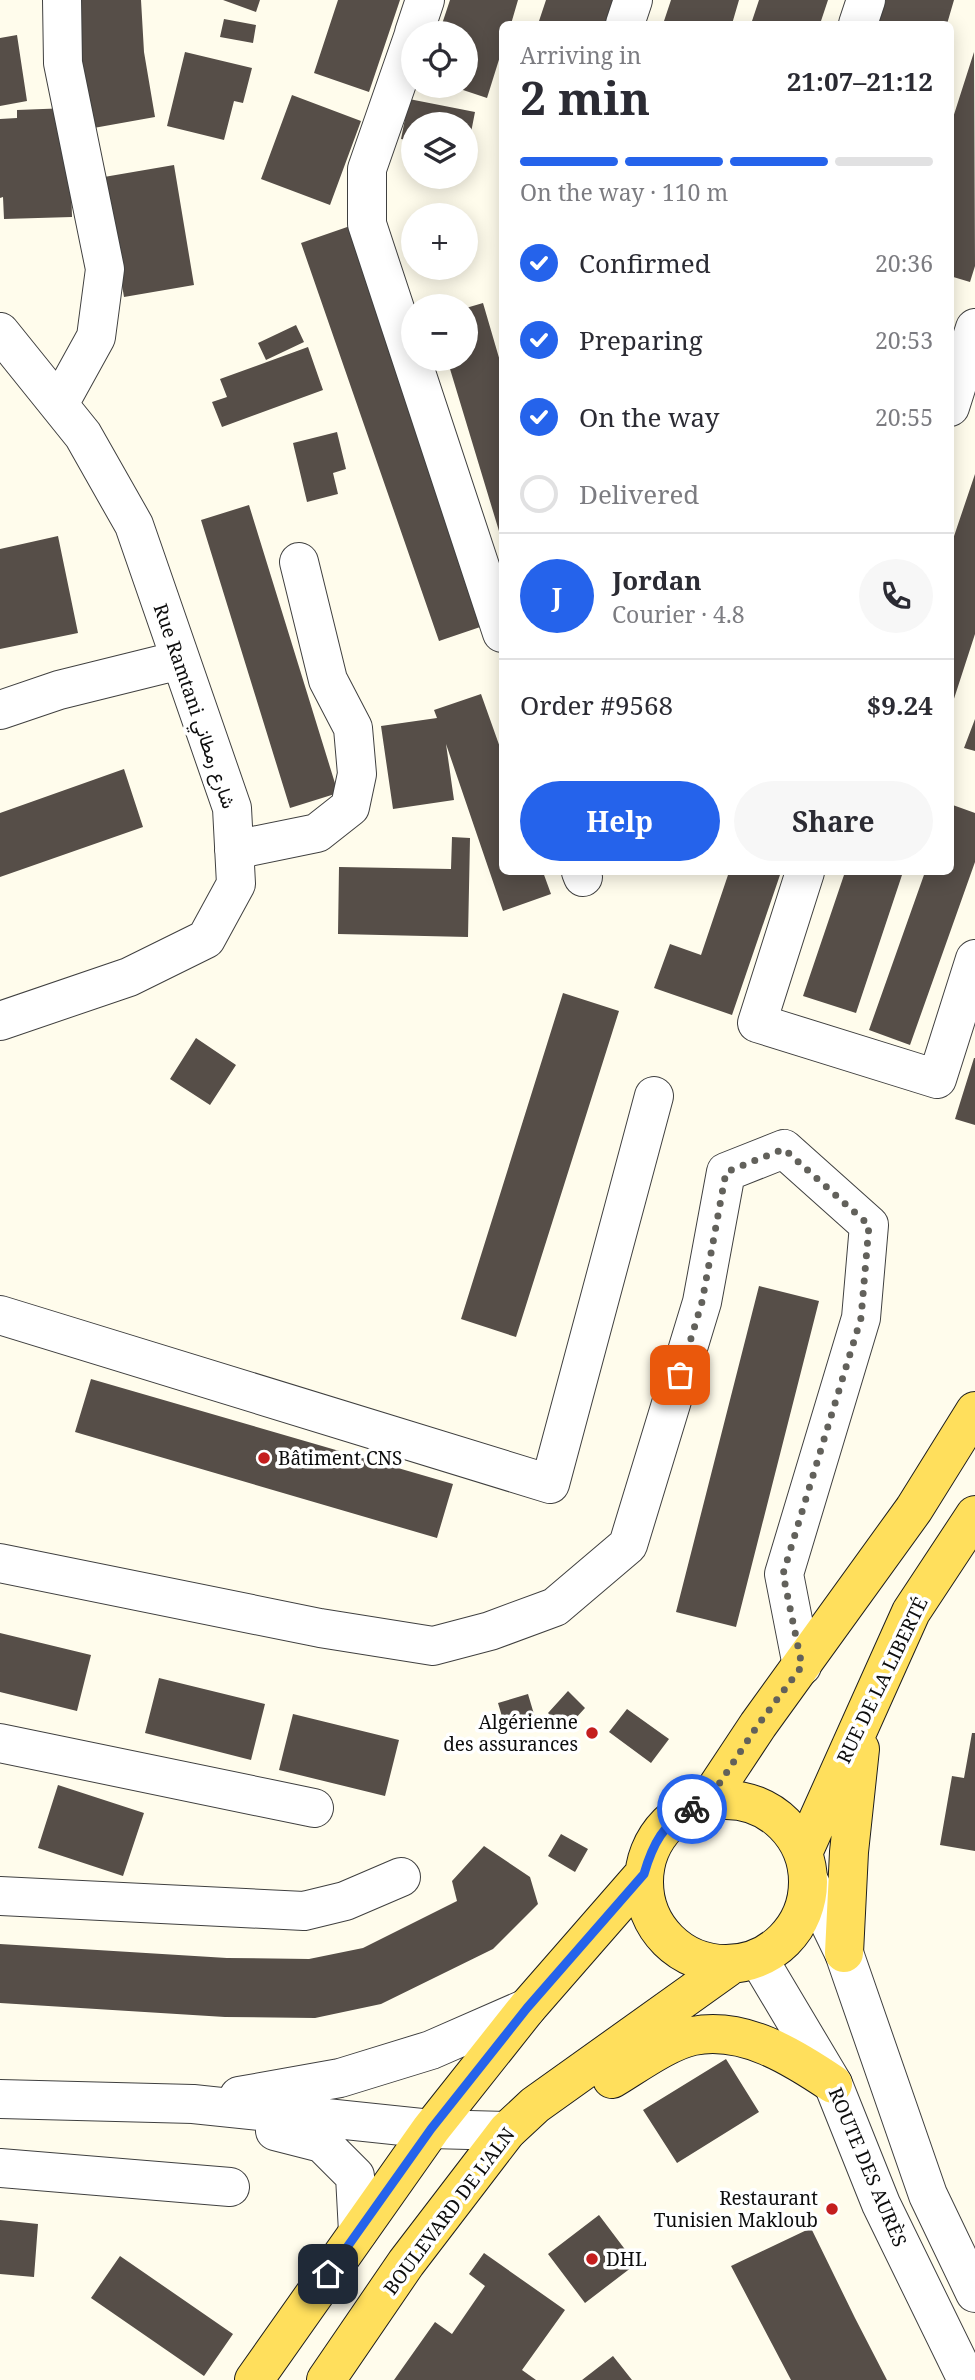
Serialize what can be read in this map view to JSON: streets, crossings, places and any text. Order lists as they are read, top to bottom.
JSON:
{
  "streets": {
    "main road": ["RUE DE LA LIBERTÉ", "BOULEVARD DE L'ALN"],
    "street": ["Rue Ramtani شارع رمطاني", "ROUTE DES AURÈS"]
  },
  "crossings": [
    ["RUE DE LA LIBERTÉ", "ROUTE DES AURÈS"],
    ["RUE DE LA LIBERTÉ", "BOULEVARD DE L'ALN"],
    ["ROUTE DES AURÈS", "BOULEVARD DE L'ALN"]
  ],
  "places": [
    "Bâtiment CNS",
    "Algérienne des assurances",
    "Restaurant Tunisien Makloub",
    "DHL"
  ],
  "page": {
    "map_buttons": ["+", "−"],
    "heading": ["2 min", "Arriving in", "21:07–21:12"],
    "panel": [
      "Jordan",
      "Courier · 4.8",
      "Order #9568",
      "$9.24"
    ],
    "bar": "On the way · 110 m",
    "list": [
      ["Confirmed", "20:36"],
      ["Preparing", "20:53"],
      ["On the way", "20:55"],
      "Delivered"
    ],
    "round": "J",
    "buttons": ["Help", "Share"]
  }
}
